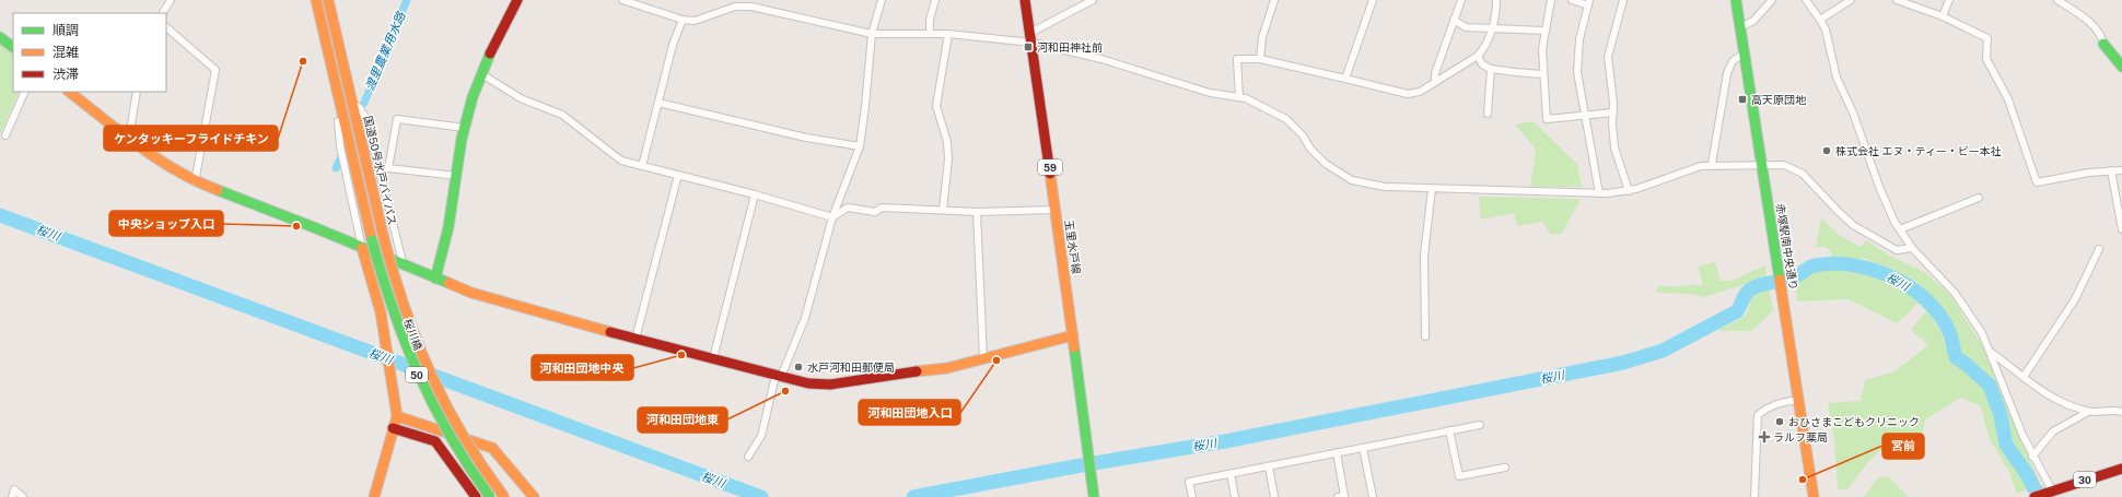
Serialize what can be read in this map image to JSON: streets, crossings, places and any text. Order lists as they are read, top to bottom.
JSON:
{
  "streets": {
    "main road": [
      "59",
      "国道50号水戸バイパス",
      "玉里水戸線",
      "赤塚駅南中央通り",
      "桜川橋",
      "50",
      "30"
    ]
  },
  "crossings": [
    ["国道50号水戸バイパス", "桜川橋"],
    ["桜川橋", "50"]
  ],
  "water": ["渡里農業用水路", "桜川"],
  "places": {
    "transit": ["河和田神社前", "高天原団地"],
    "other": [
      "ケンタッキーフライドチキン",
      "株式会社 エヌ・ティー・ビー本社",
      "中央ショップ入口",
      "河和田団地中央",
      "河和田団地入口",
      "水戸河和田郵便局",
      "河和田団地東",
      "おひさまこどもクリニック",
      "宮前"
    ],
    "health": ["ラルフ薬局"]
  },
  "legend": ["順調", "混雑", "渋滞"]
}
